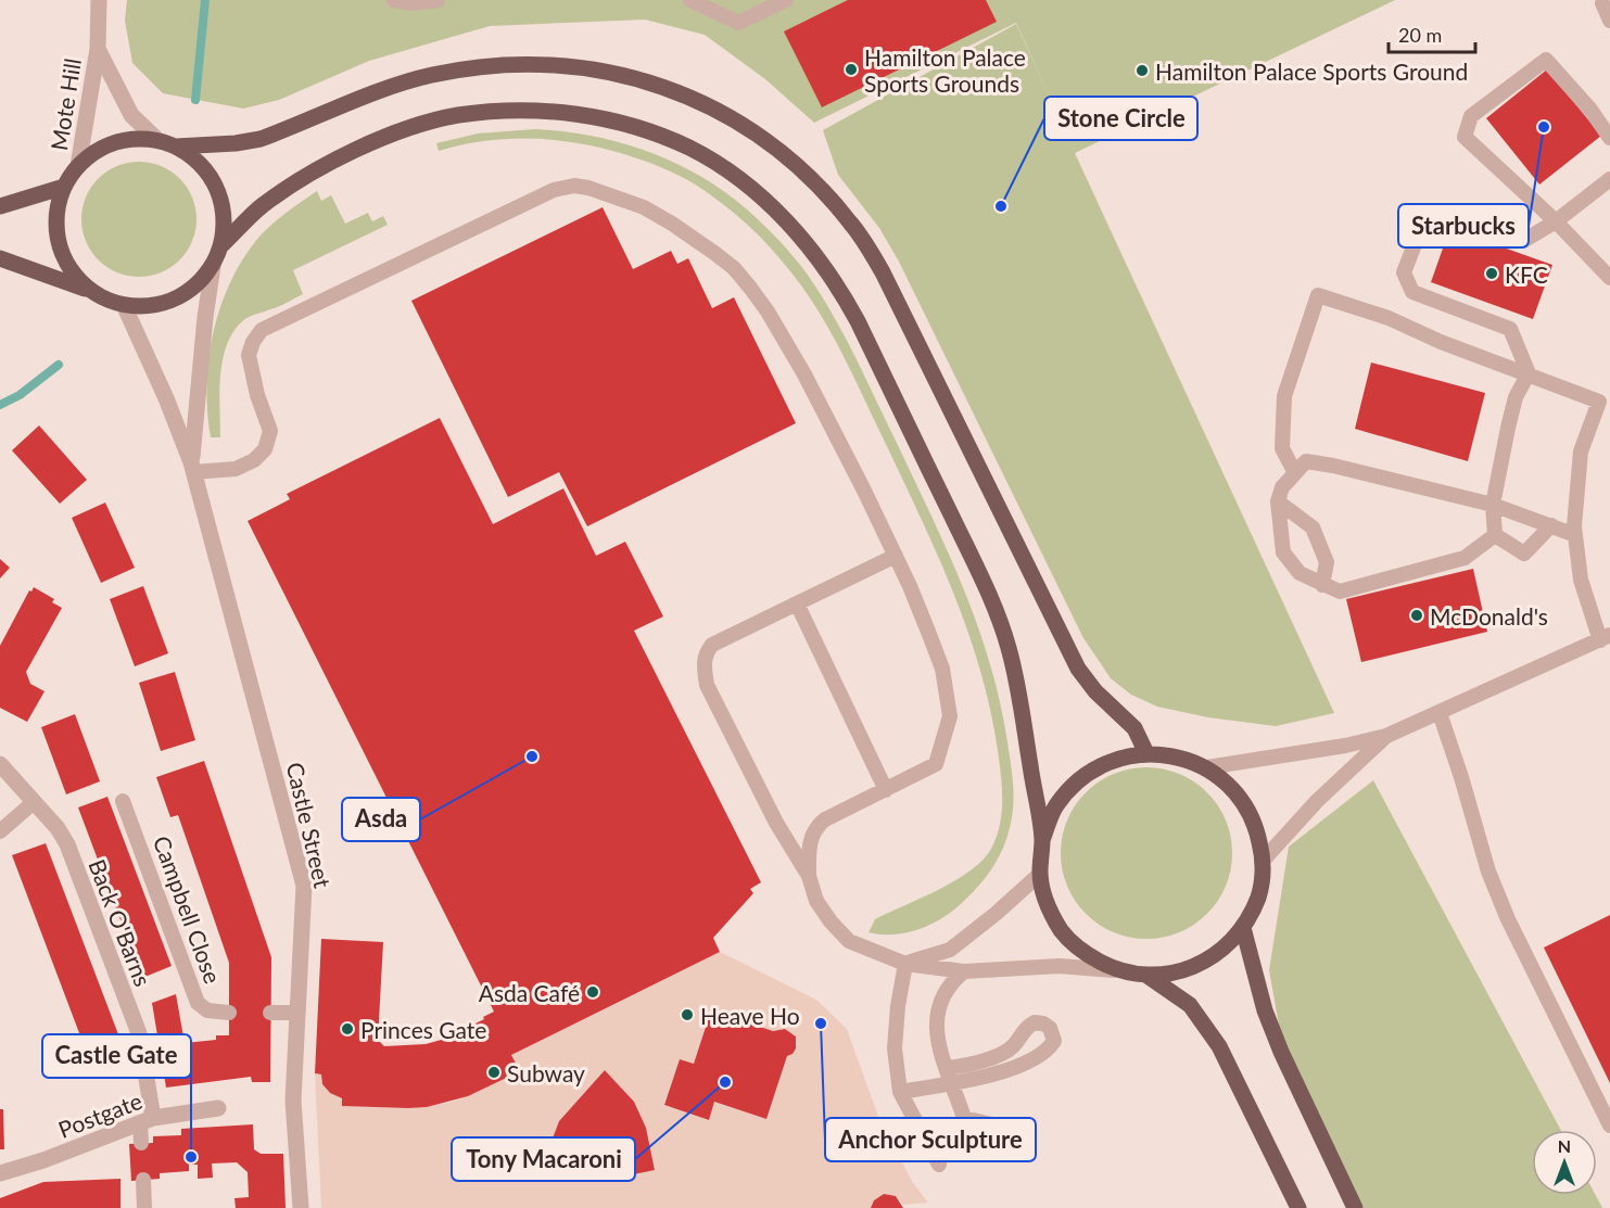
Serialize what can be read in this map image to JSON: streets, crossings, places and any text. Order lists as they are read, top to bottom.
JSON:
{
  "streets": {
    "street": [
      "Mote Hill",
      "Castle Street",
      "Back O'Barns",
      "Postgate"
    ],
    "lane": ["Campbell Close"]
  },
  "crossings": [
    ["Mote Hill", "Castle Street"],
    ["Back O'Barns", "Postgate"]
  ],
  "places": [
    "Hamilton Palace Sports Grounds",
    "Hamilton Palace Sports Ground",
    "Starbucks",
    "Stone Circle",
    "KFC",
    "McDonald's",
    "Asda",
    "Asda Café",
    "Heave Ho",
    "Anchor Sculpture",
    "Princes Gate",
    "Subway",
    "Tony Macaroni",
    "Castle Gate"
  ],
  "scale_bar": "20 m",
  "north": "top"
}
